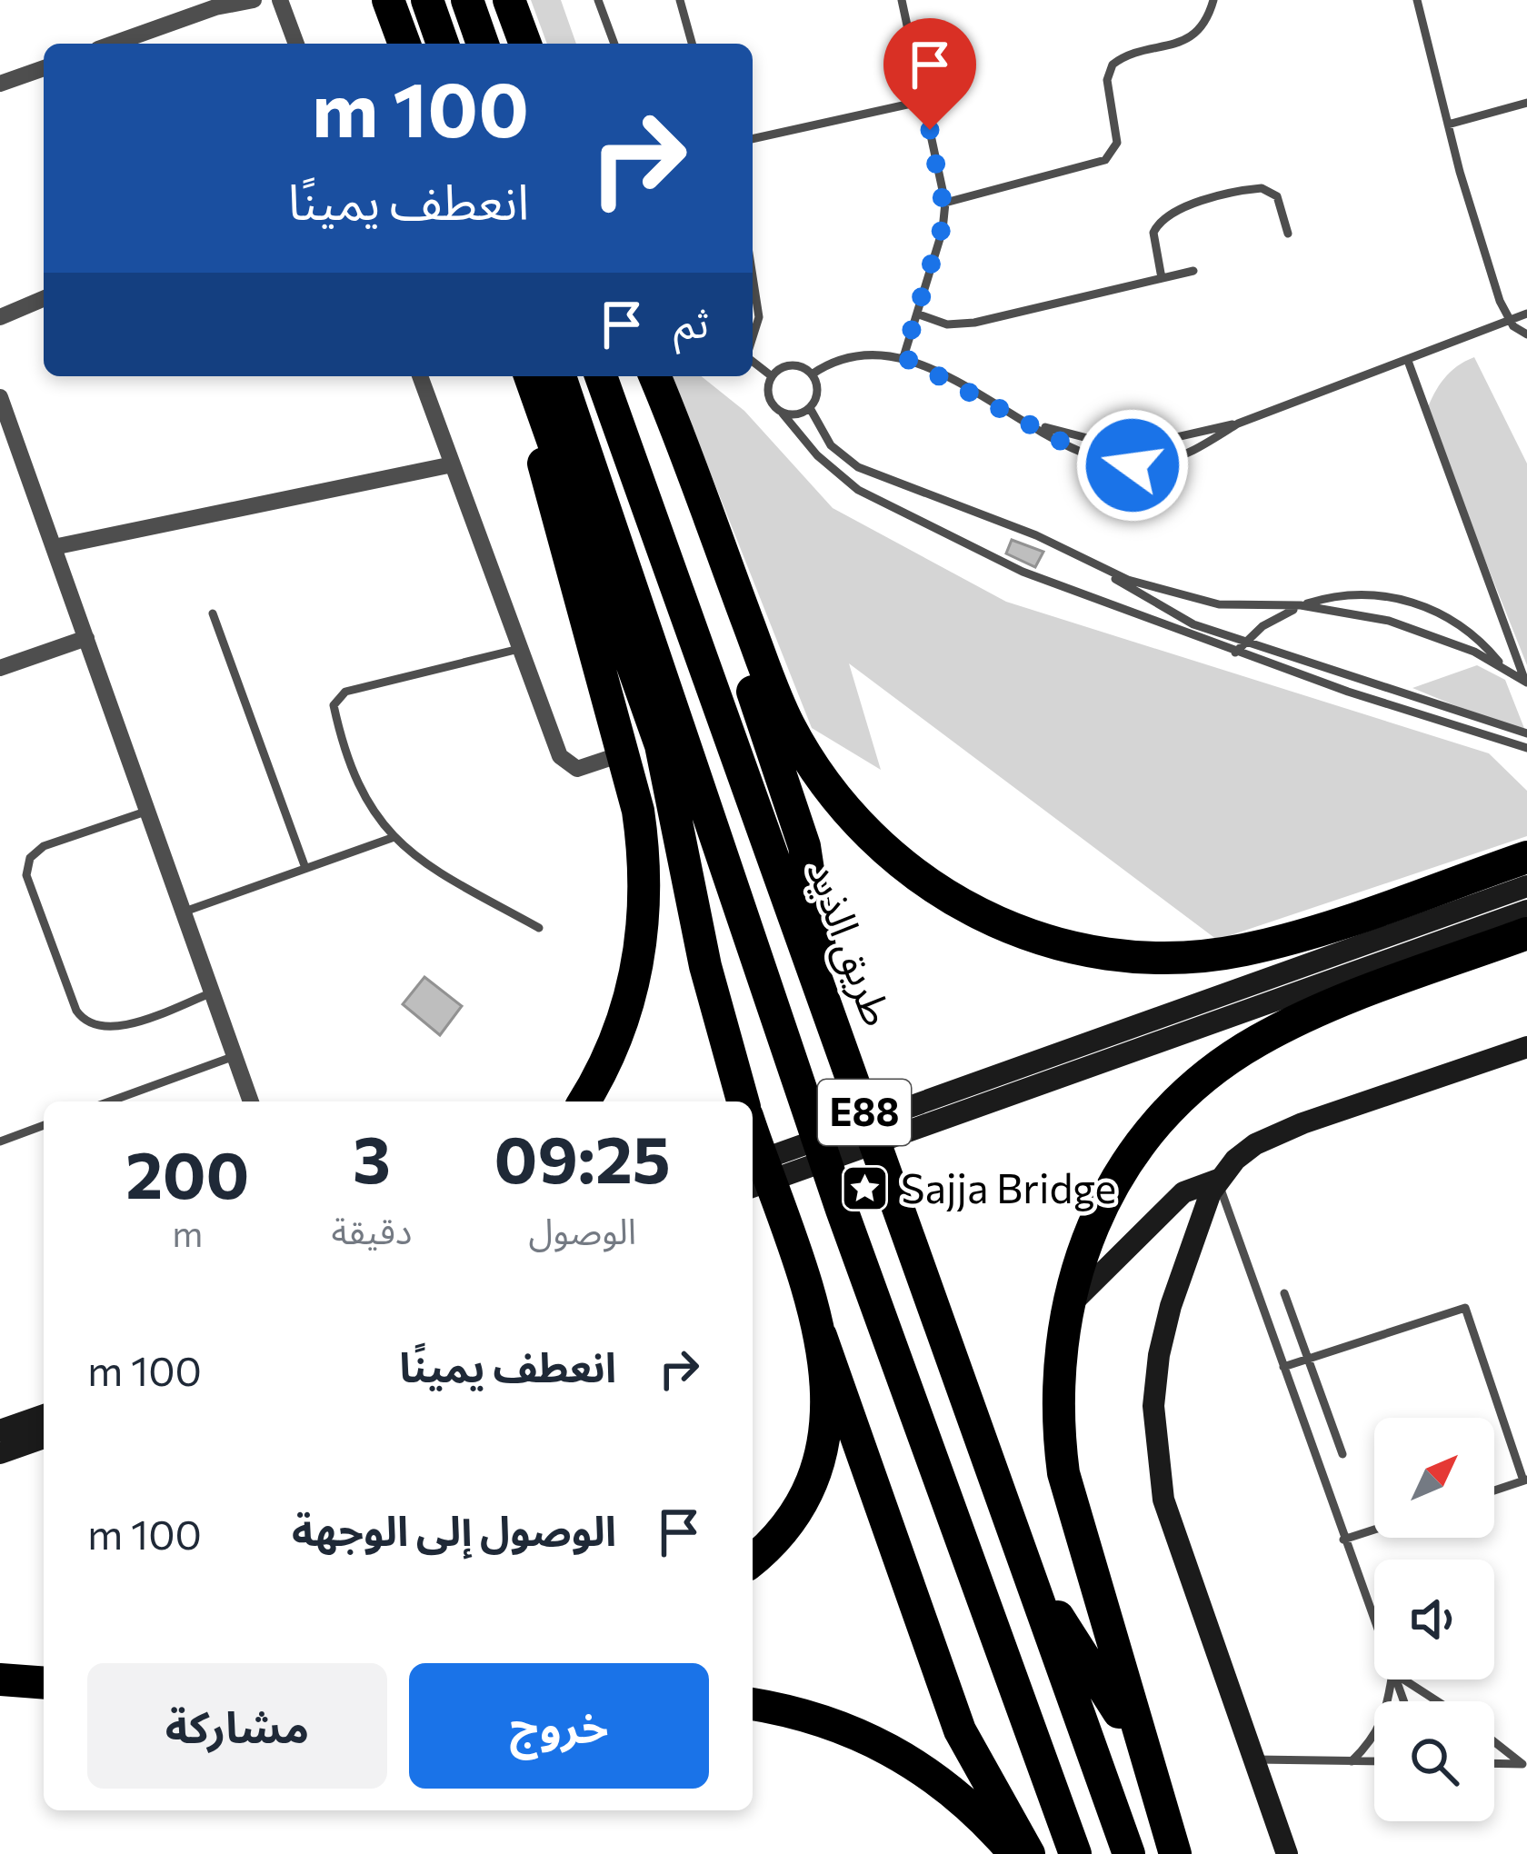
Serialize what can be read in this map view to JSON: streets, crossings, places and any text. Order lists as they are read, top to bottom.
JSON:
{
  "streets": {
    "highway": ["طريق الذيد", "E88"]
  },
  "places": {
    "place": ["Sajja Bridge"]
  },
  "north": "top right",
  "page": {
    "turn": ["100 m", "انعطف يمينًا"],
    "then": "ثم",
    "eta": [
      "09:25",
      "الوصول",
      "3",
      "دقيقة",
      "200",
      "m"
    ],
    "list": [
      {
        "name": "انعطف يمينًا",
        "value": "100 m"
      },
      {
        "name": "الوصول إلى الوجهة",
        "value": "100 m"
      }
    ],
    "buttons": ["خروج", "مشاركة"]
  }
}
